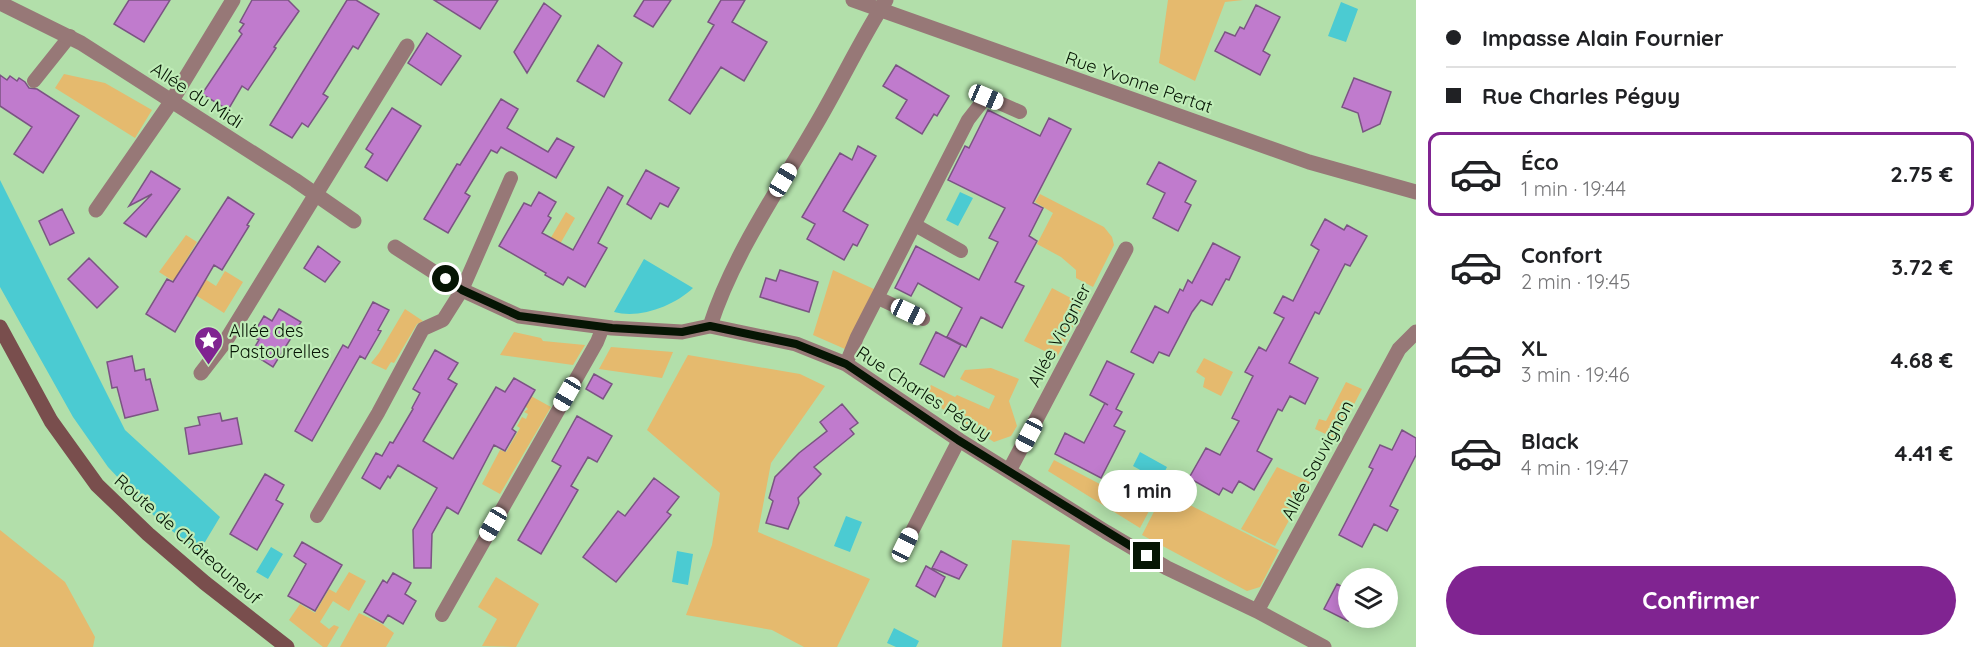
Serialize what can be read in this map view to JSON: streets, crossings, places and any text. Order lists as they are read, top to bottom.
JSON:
{
  "streets": {
    "main road": ["Route de Châteauneuf"],
    "street": [
      "Rue Yvonne Pertat",
      "Allée du Midi",
      "Allée Viognier",
      "Rue Charles Péguy",
      "Allée Sauvignon"
    ]
  },
  "crossings": [
    ["Allée Viognier", "Rue Charles Péguy"],
    ["Rue Charles Péguy", "Allée Sauvignon"]
  ],
  "places": {
    "place": ["Allée des Pastourelles"]
  },
  "page": {
    "banner": ["Impasse Alain Fournier", "Rue Charles Péguy"],
    "list": [
      {
        "name": "Éco",
        "note": "1 min · 19:44",
        "value": "2.75 €"
      },
      {
        "name": "Confort",
        "note": "2 min · 19:45",
        "value": "3.72 €"
      },
      {
        "name": "XL",
        "note": "3 min · 19:46",
        "value": "4.68 €"
      },
      {
        "name": "Black",
        "note": "4 min · 19:47",
        "value": "4.41 €"
      }
    ],
    "bubble": "1 min",
    "buttons": "Confirmer"
  }
}
